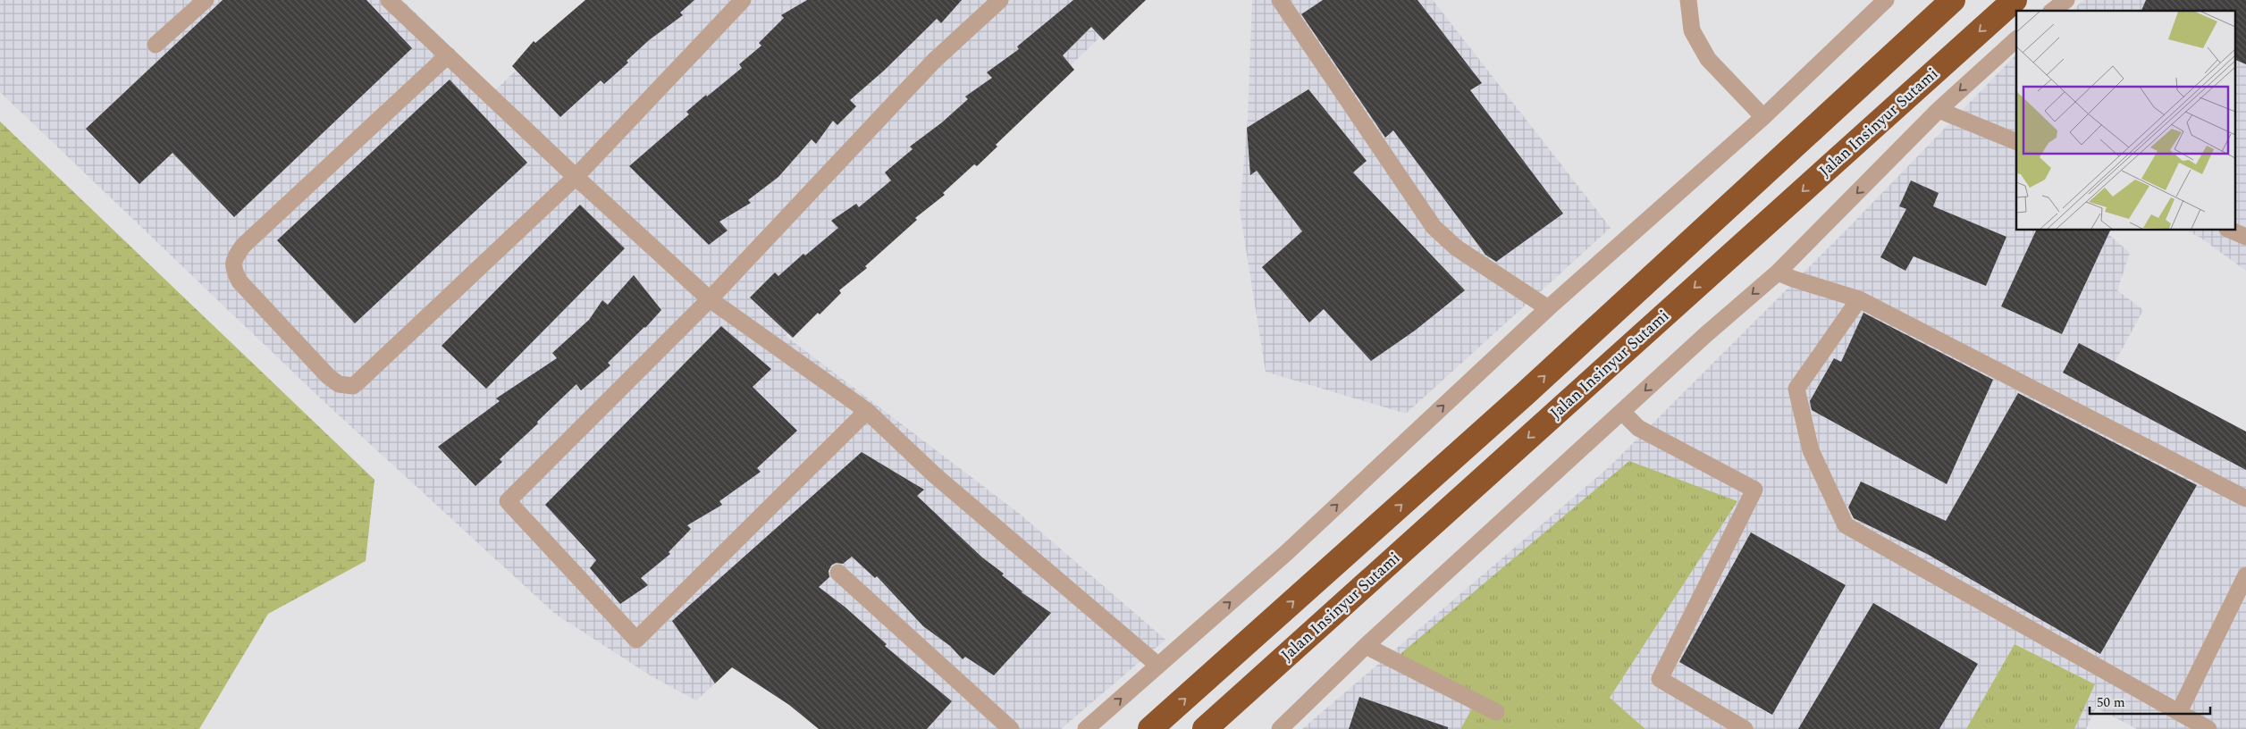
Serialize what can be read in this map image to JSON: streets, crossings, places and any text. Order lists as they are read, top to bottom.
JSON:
{
  "streets": {
    "highway": ["Jalan Insinyur Sutami"]
  },
  "scale_bar": "50 m"
}
